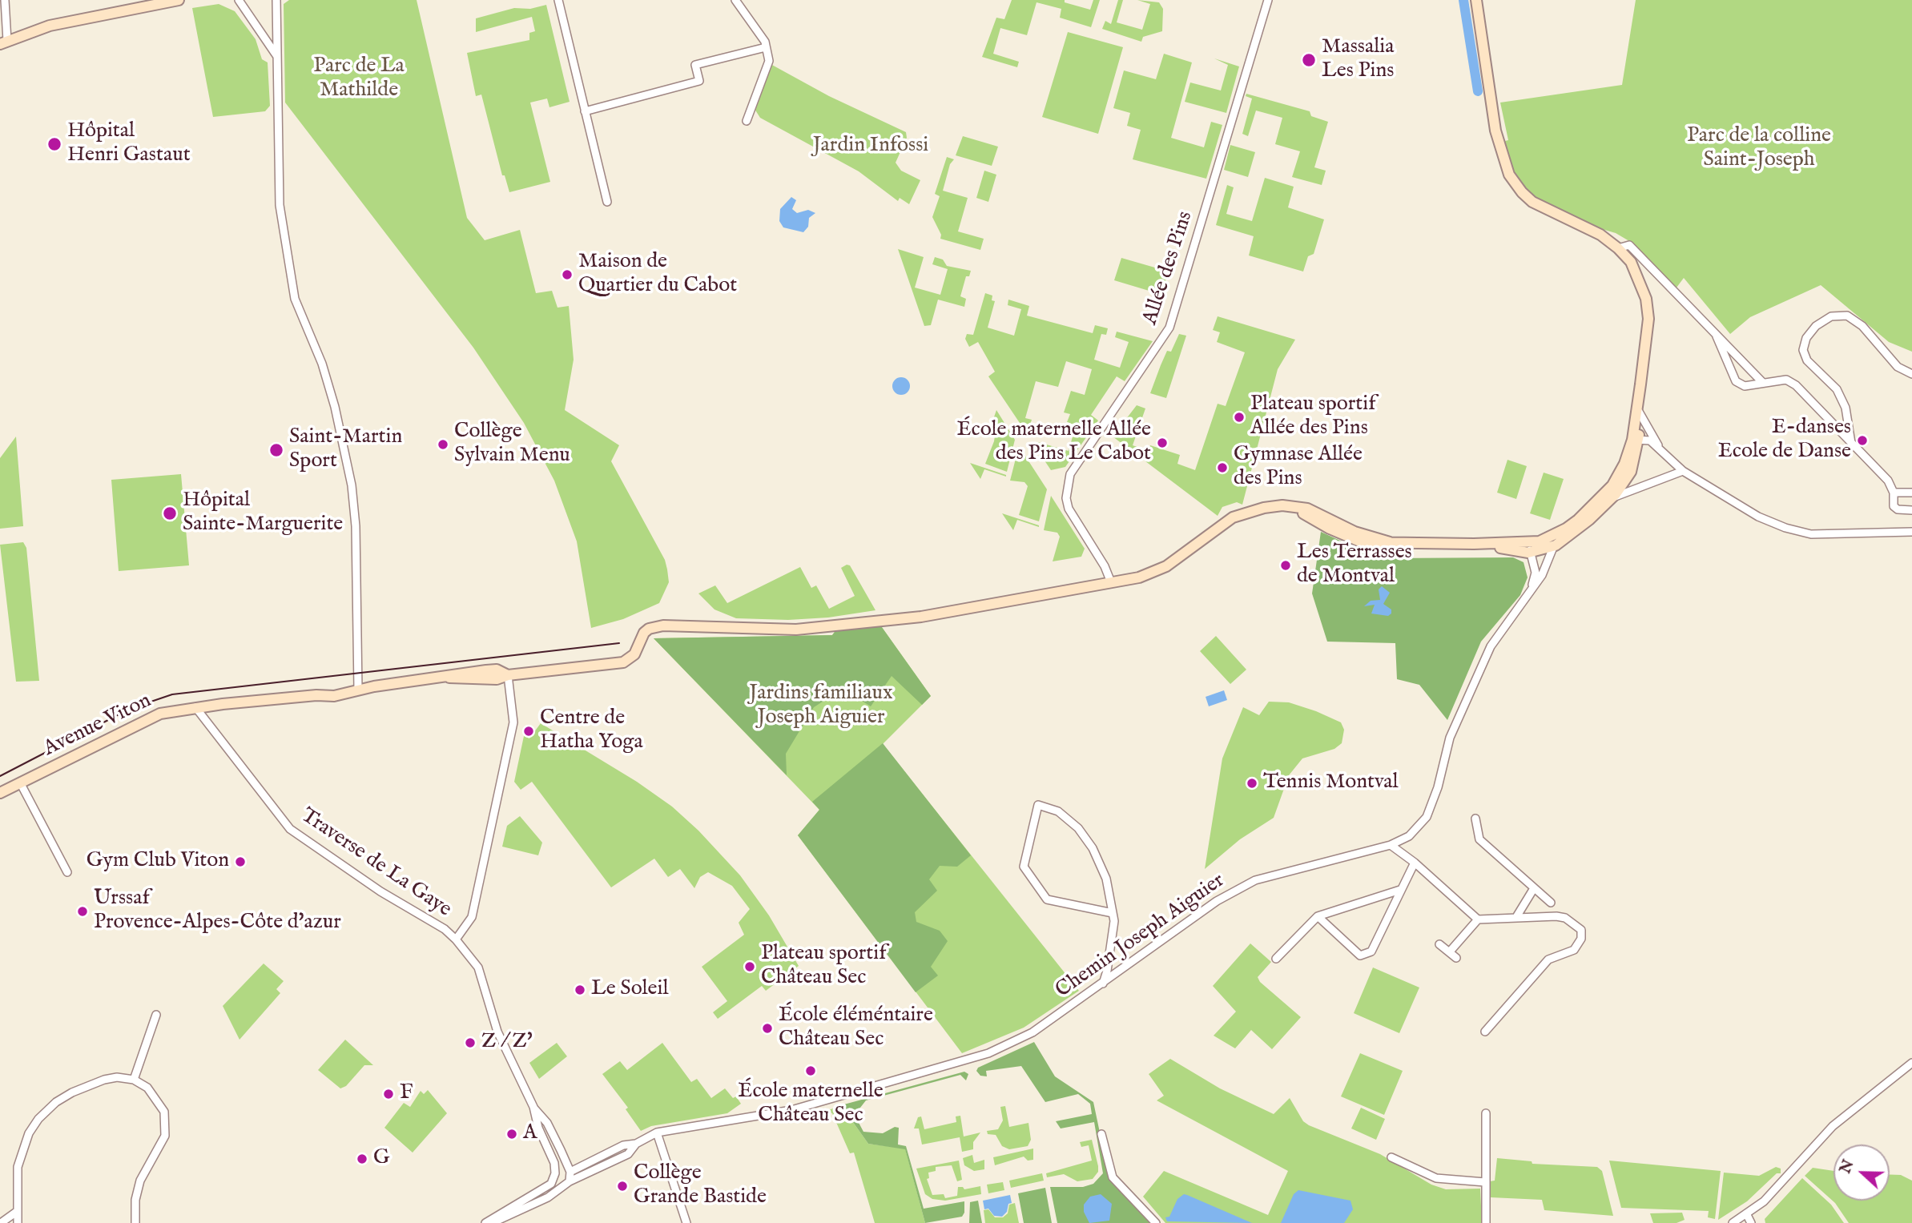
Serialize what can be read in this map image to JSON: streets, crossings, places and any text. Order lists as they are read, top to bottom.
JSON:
{
  "streets": {
    "street": [
      "Allée des Pins",
      "Avenue Viton",
      "Traverse de La Gaye",
      "Chemin Joseph Aiguier"
    ]
  },
  "crossings": [
    ["Allée des Pins", "Avenue Viton"],
    ["Avenue Viton", "Traverse de La Gaye"],
    ["Traverse de La Gaye", "Chemin Joseph Aiguier"]
  ],
  "parks": [
    "Parc de La Mathilde",
    "Parc de la colline Saint-Joseph",
    "Jardin Infossi",
    "Jardins familiaux Joseph Aiguier"
  ],
  "places": [
    "Massalia Les Pins",
    "Hôpital Henri Gastaut",
    "Maison de Quartier du Cabot",
    "Plateau sportif Allée des Pins",
    "E-danses Ecole de Danse",
    "École maternelle Allée des Pins Le Cabot",
    "Collège Sylvain Menu",
    "Saint-Martin Sport",
    "Gymnase Allée des Pins",
    "Hôpital Sainte-Marguerite",
    "Les Terrasses de Montval",
    "Centre de Hatha Yoga",
    "Tennis Montval",
    "Gym Club Viton",
    "Urssaf Provence-Alpes-Côte d'azur",
    "Plateau sportif Château Sec",
    "Le Soleil",
    "École éléméntaire Château Sec",
    "Z / Z'",
    "École maternelle Château Sec",
    "F",
    "A",
    "G",
    "Collège Grande Bastide"
  ],
  "north": "left"
}
